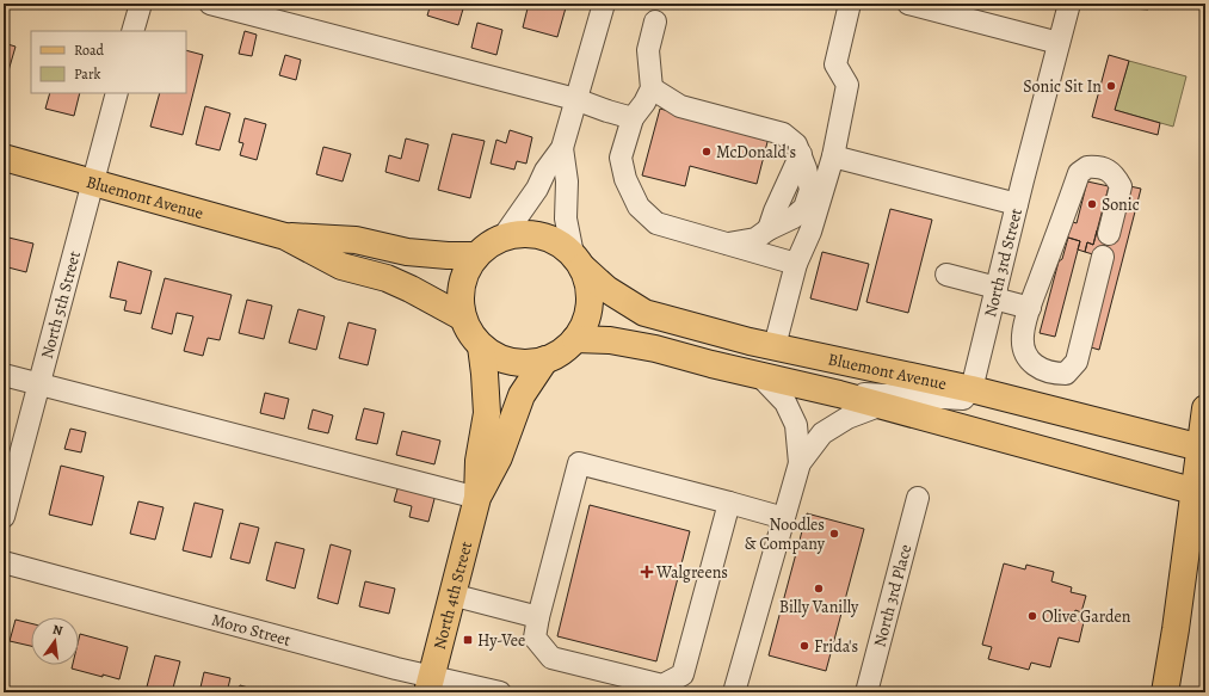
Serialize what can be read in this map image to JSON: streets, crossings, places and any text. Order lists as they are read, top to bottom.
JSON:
{
  "streets": {
    "main road": ["Bluemont Avenue", "North 4th Street"],
    "street": [
      "North 3rd Street",
      "North 5th Street",
      "North 3rd Place",
      "Moro Street"
    ]
  },
  "crossings": [
    ["Bluemont Avenue", "North 3rd Street"],
    ["Bluemont Avenue", "North 5th Street"],
    ["Bluemont Avenue", "North 4th Street"],
    ["North 4th Street", "Moro Street"]
  ],
  "places": {
    "other": [
      "Sonic Sit In",
      "McDonald's",
      "Sonic",
      "Noodles & Company",
      "Billy Vanilly",
      "Olive Garden",
      "Frida's"
    ],
    "health": ["Walgreens"],
    "transit": ["Hy-Vee"]
  },
  "legend": ["Road", "Park"],
  "north": "top"
}
